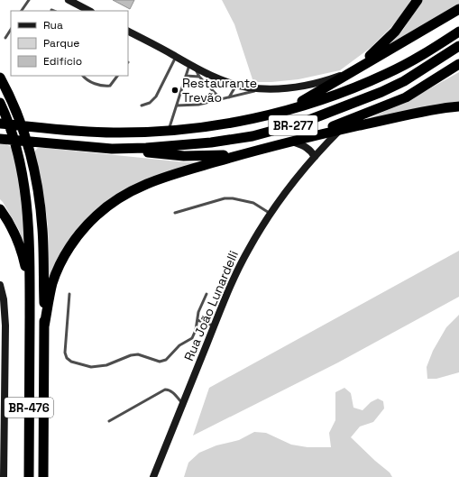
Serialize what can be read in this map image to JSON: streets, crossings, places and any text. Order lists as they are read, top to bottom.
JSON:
{
  "streets": {
    "highway": ["BR-277", "BR-476"],
    "main road": ["Rua João Lunardelli"]
  },
  "places": ["Restaurante Trevão"],
  "legend": ["Rua", "Parque", "Edifício"]
}
